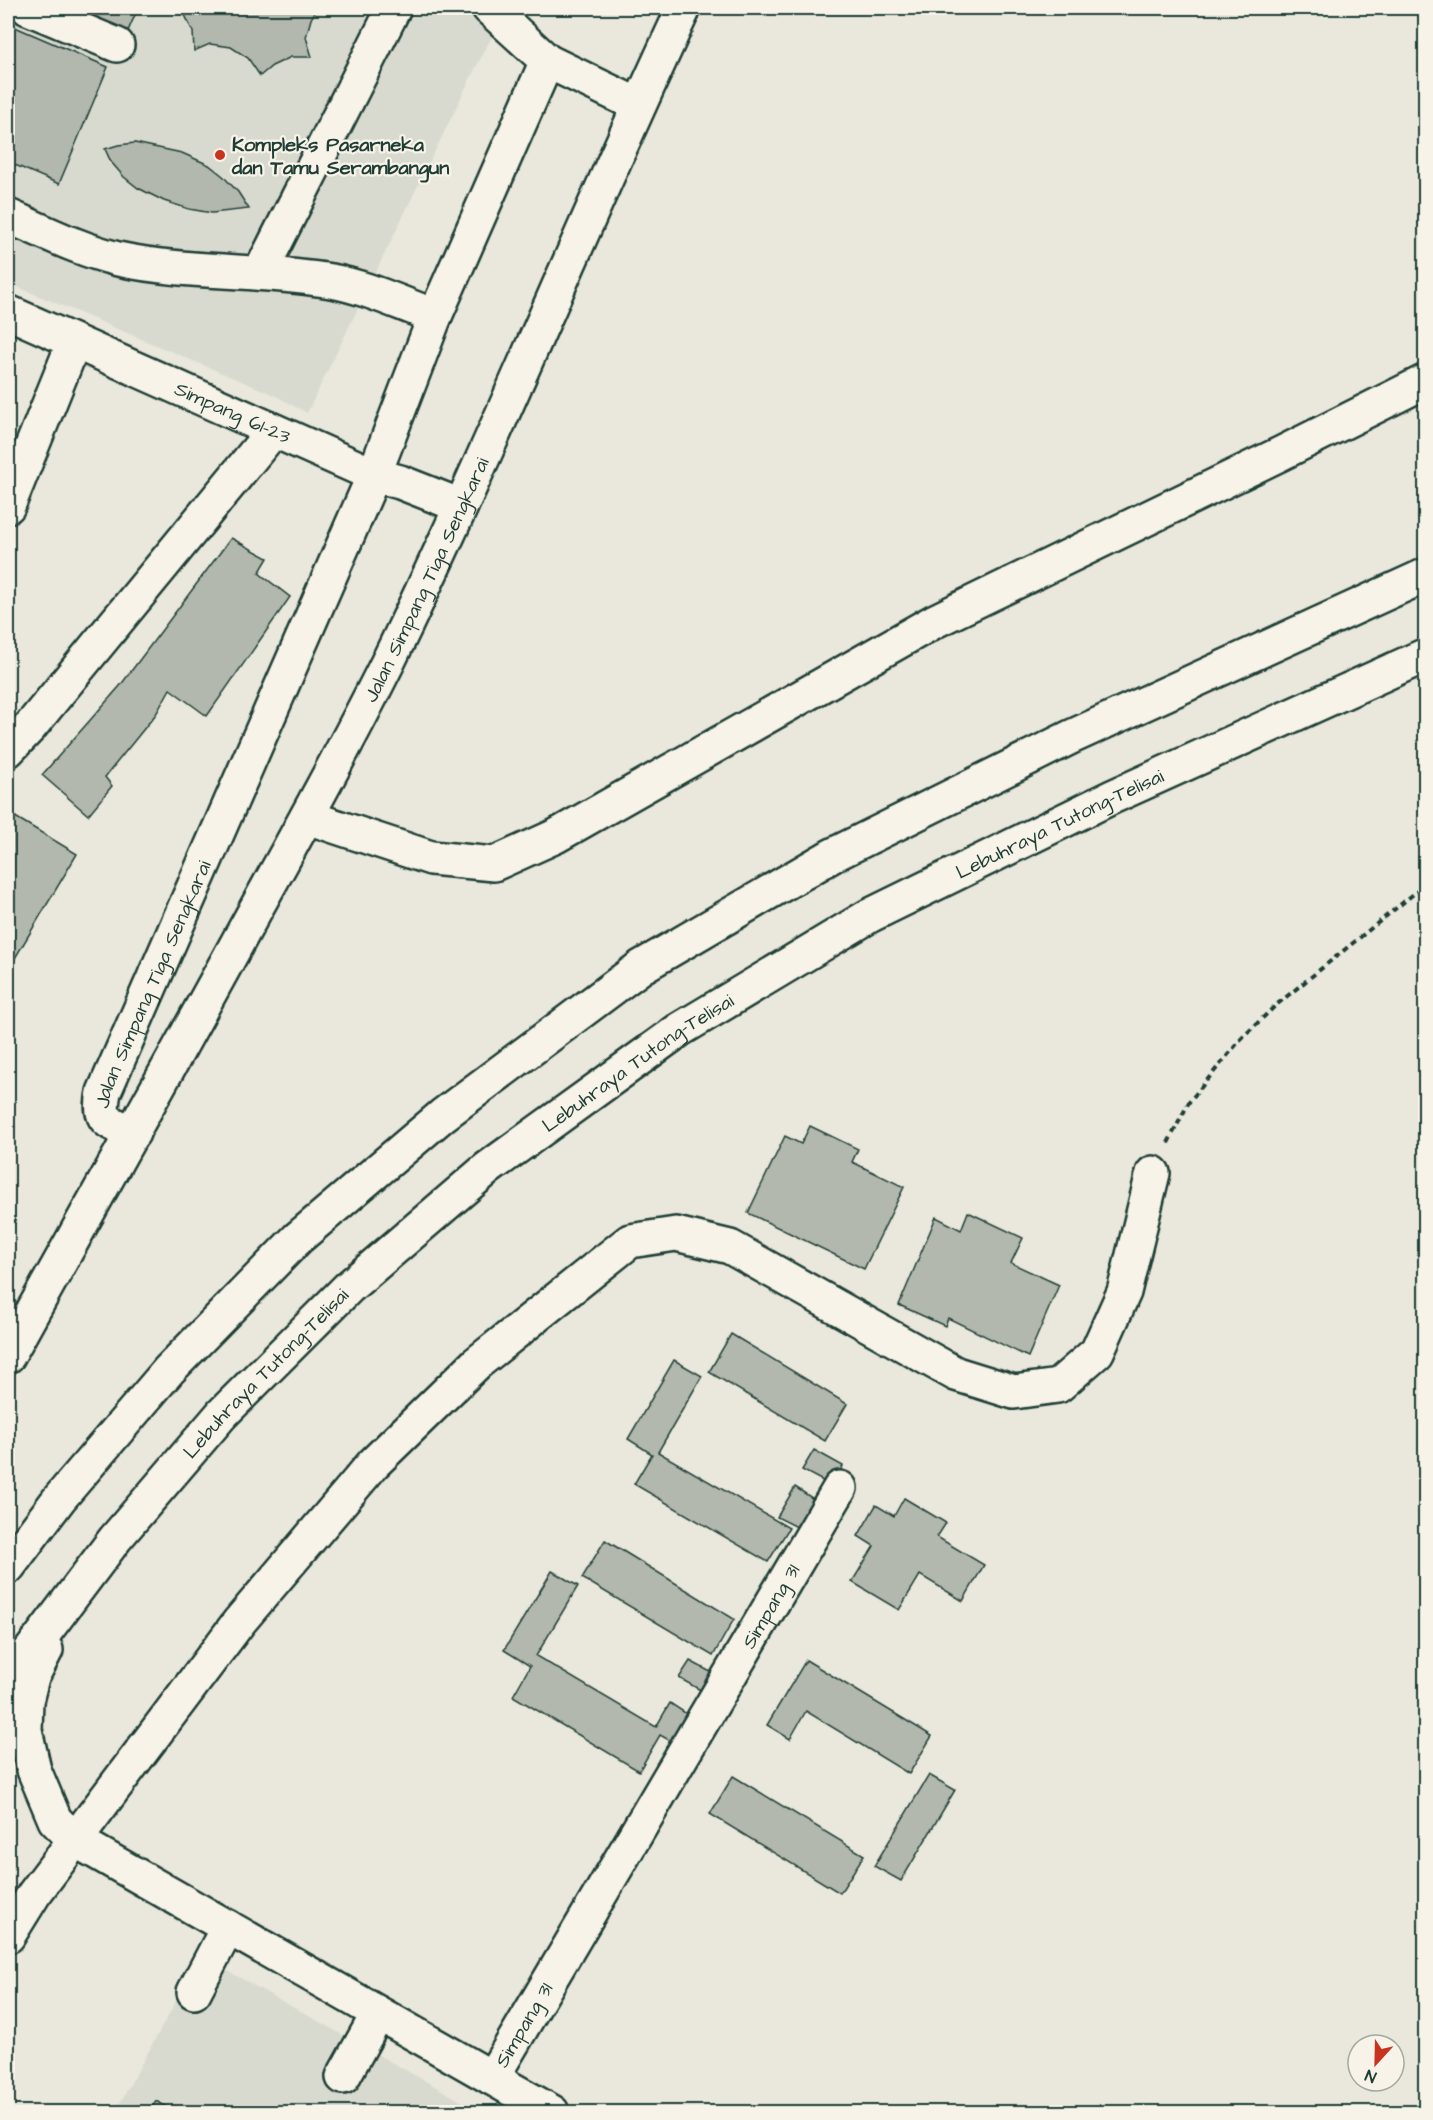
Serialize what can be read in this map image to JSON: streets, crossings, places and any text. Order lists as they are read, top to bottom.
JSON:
{
  "streets": {
    "main road": [
      "Simpang 61-23",
      "Jalan Simpang Tiga Sengkarai",
      "Lebuhraya Tutong–Telisai",
      "Simpang 31"
    ]
  },
  "crossings": [
    ["Simpang 61-23", "Jalan Simpang Tiga Sengkarai"],
    ["Lebuhraya Tutong–Telisai", "Simpang 31"]
  ],
  "places": ["Kompleks Pasarneka dan Tamu Serambangun"],
  "north": "bottom"
}
